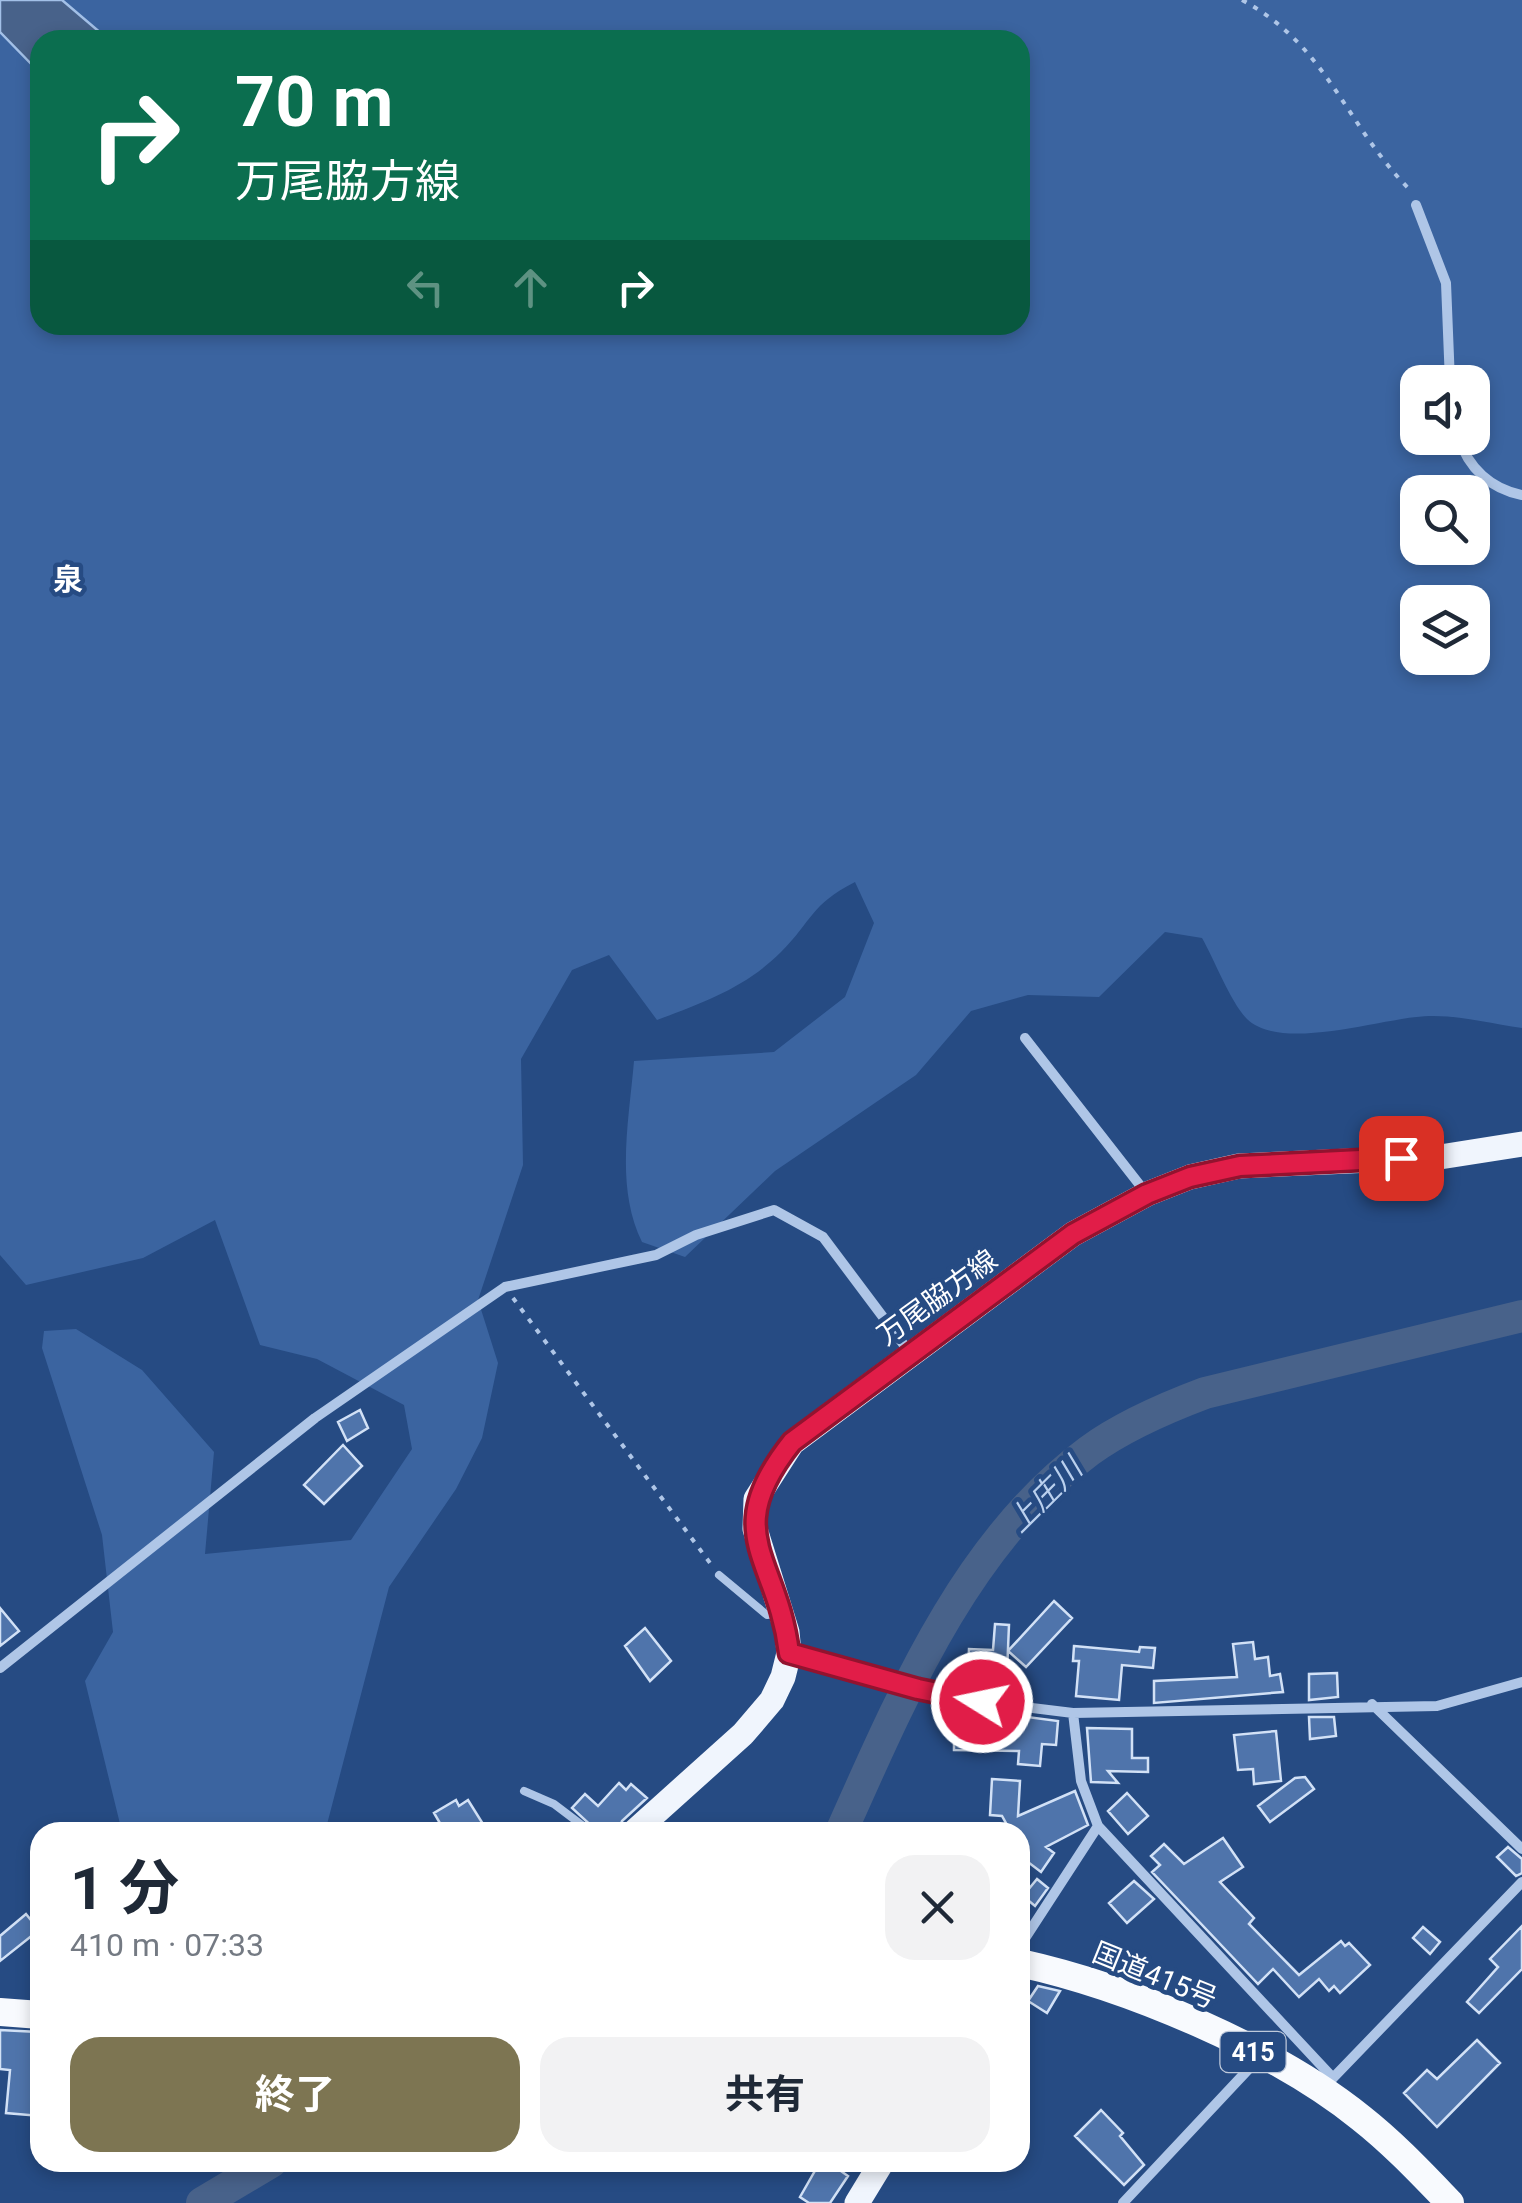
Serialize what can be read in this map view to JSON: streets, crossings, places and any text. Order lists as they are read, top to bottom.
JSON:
{
  "streets": {
    "highway": ["国道415号", "415"],
    "main road": ["万尾脇方線"]
  },
  "districts": ["泉"],
  "water": ["上庄川"],
  "page": {
    "turn": ["70 m", "万尾脇方線"],
    "heading": ["1 分", "410 m · 07:33"],
    "buttons": ["終了", "共有"]
  }
}
